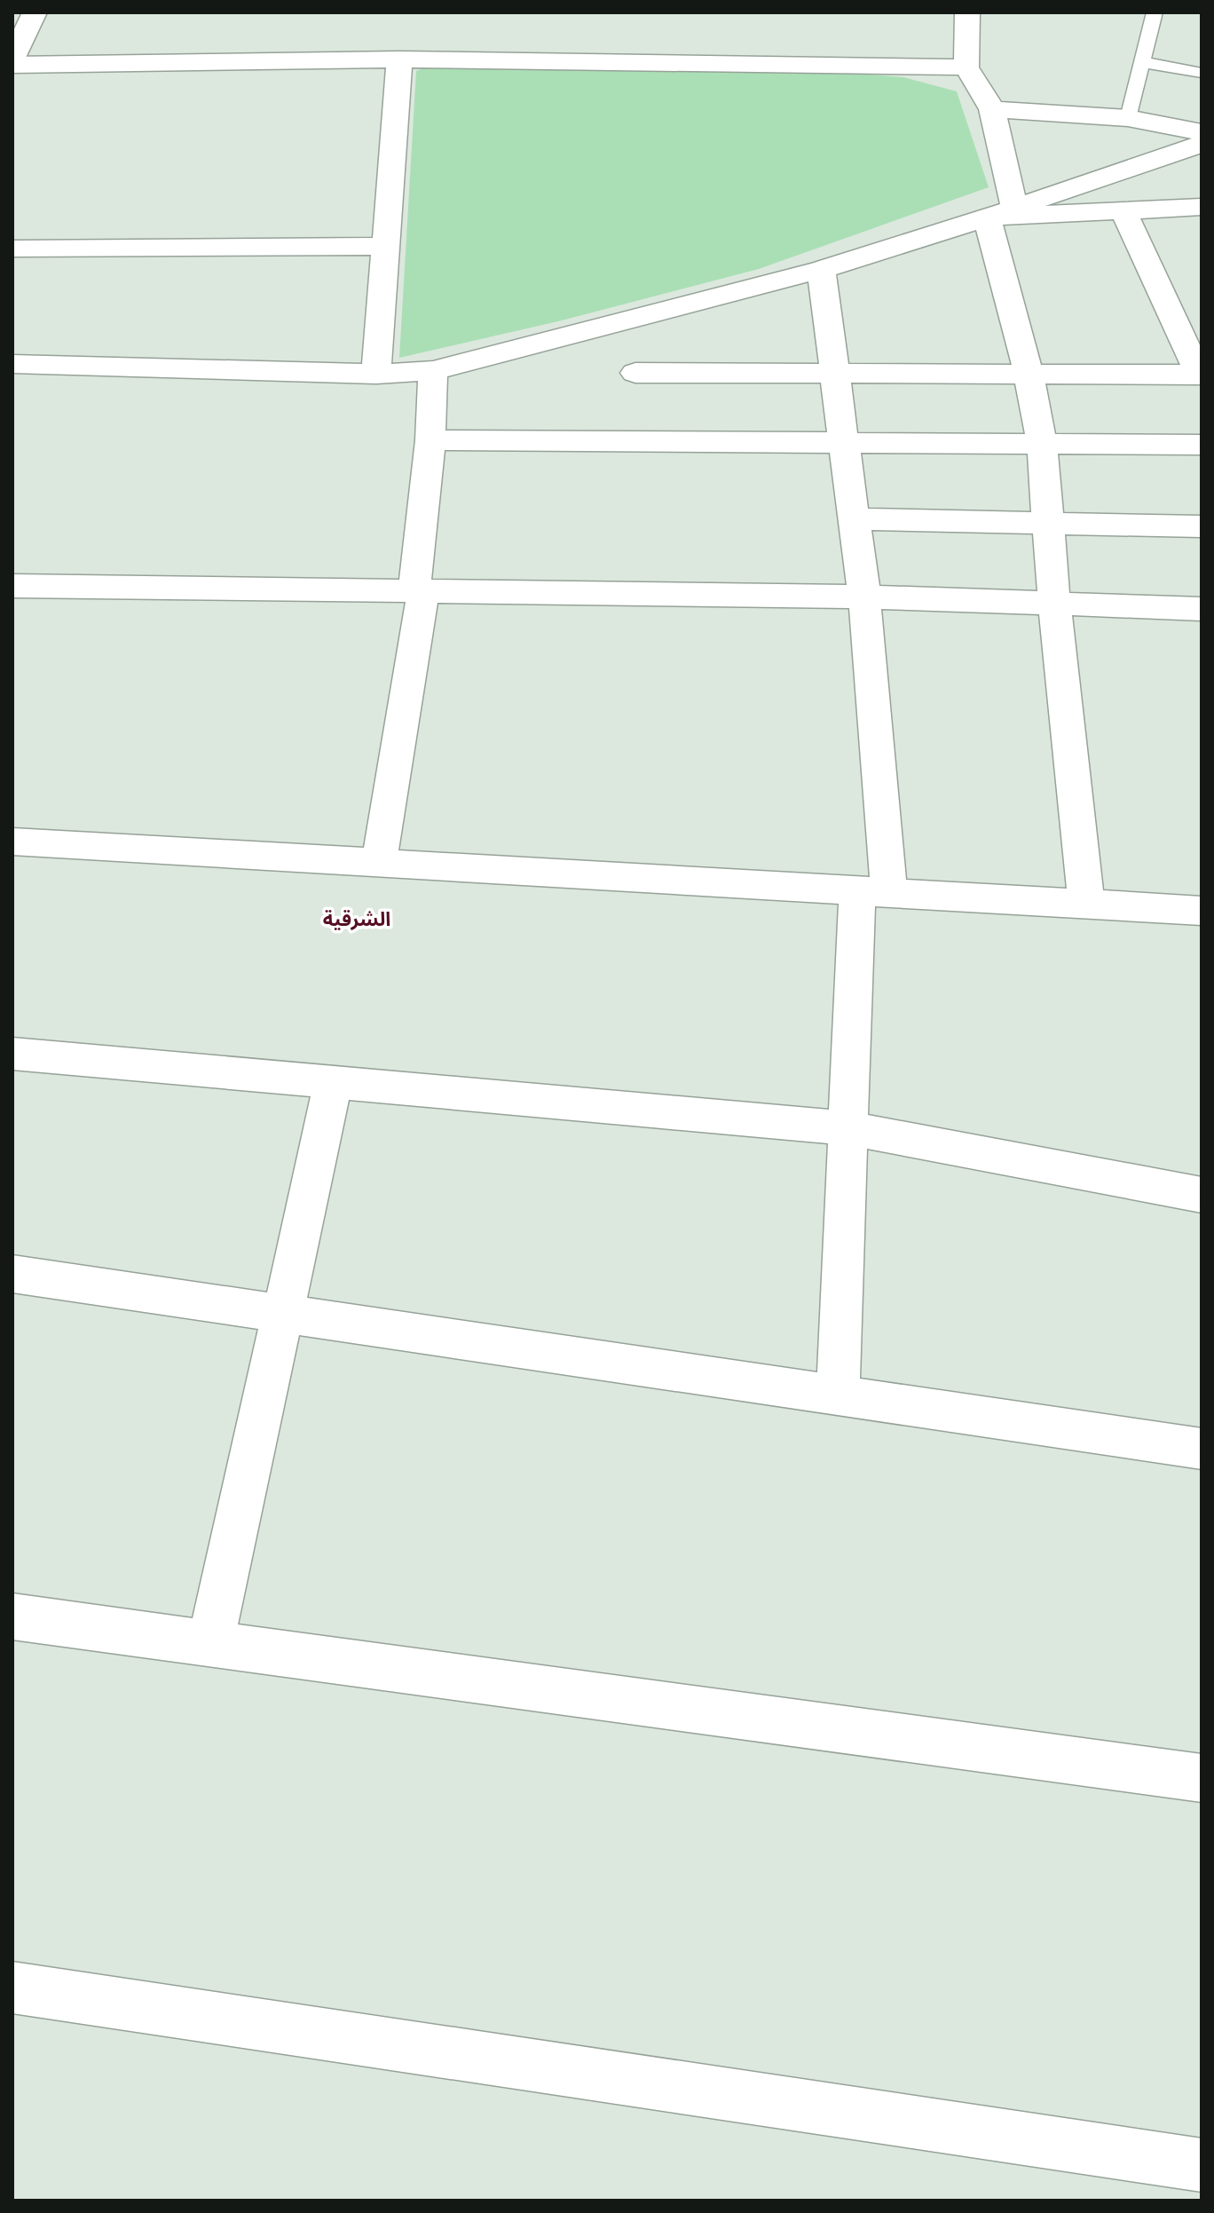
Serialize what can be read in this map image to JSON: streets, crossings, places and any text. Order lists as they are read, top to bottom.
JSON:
{
  "districts": ["الشرقية"]
}
